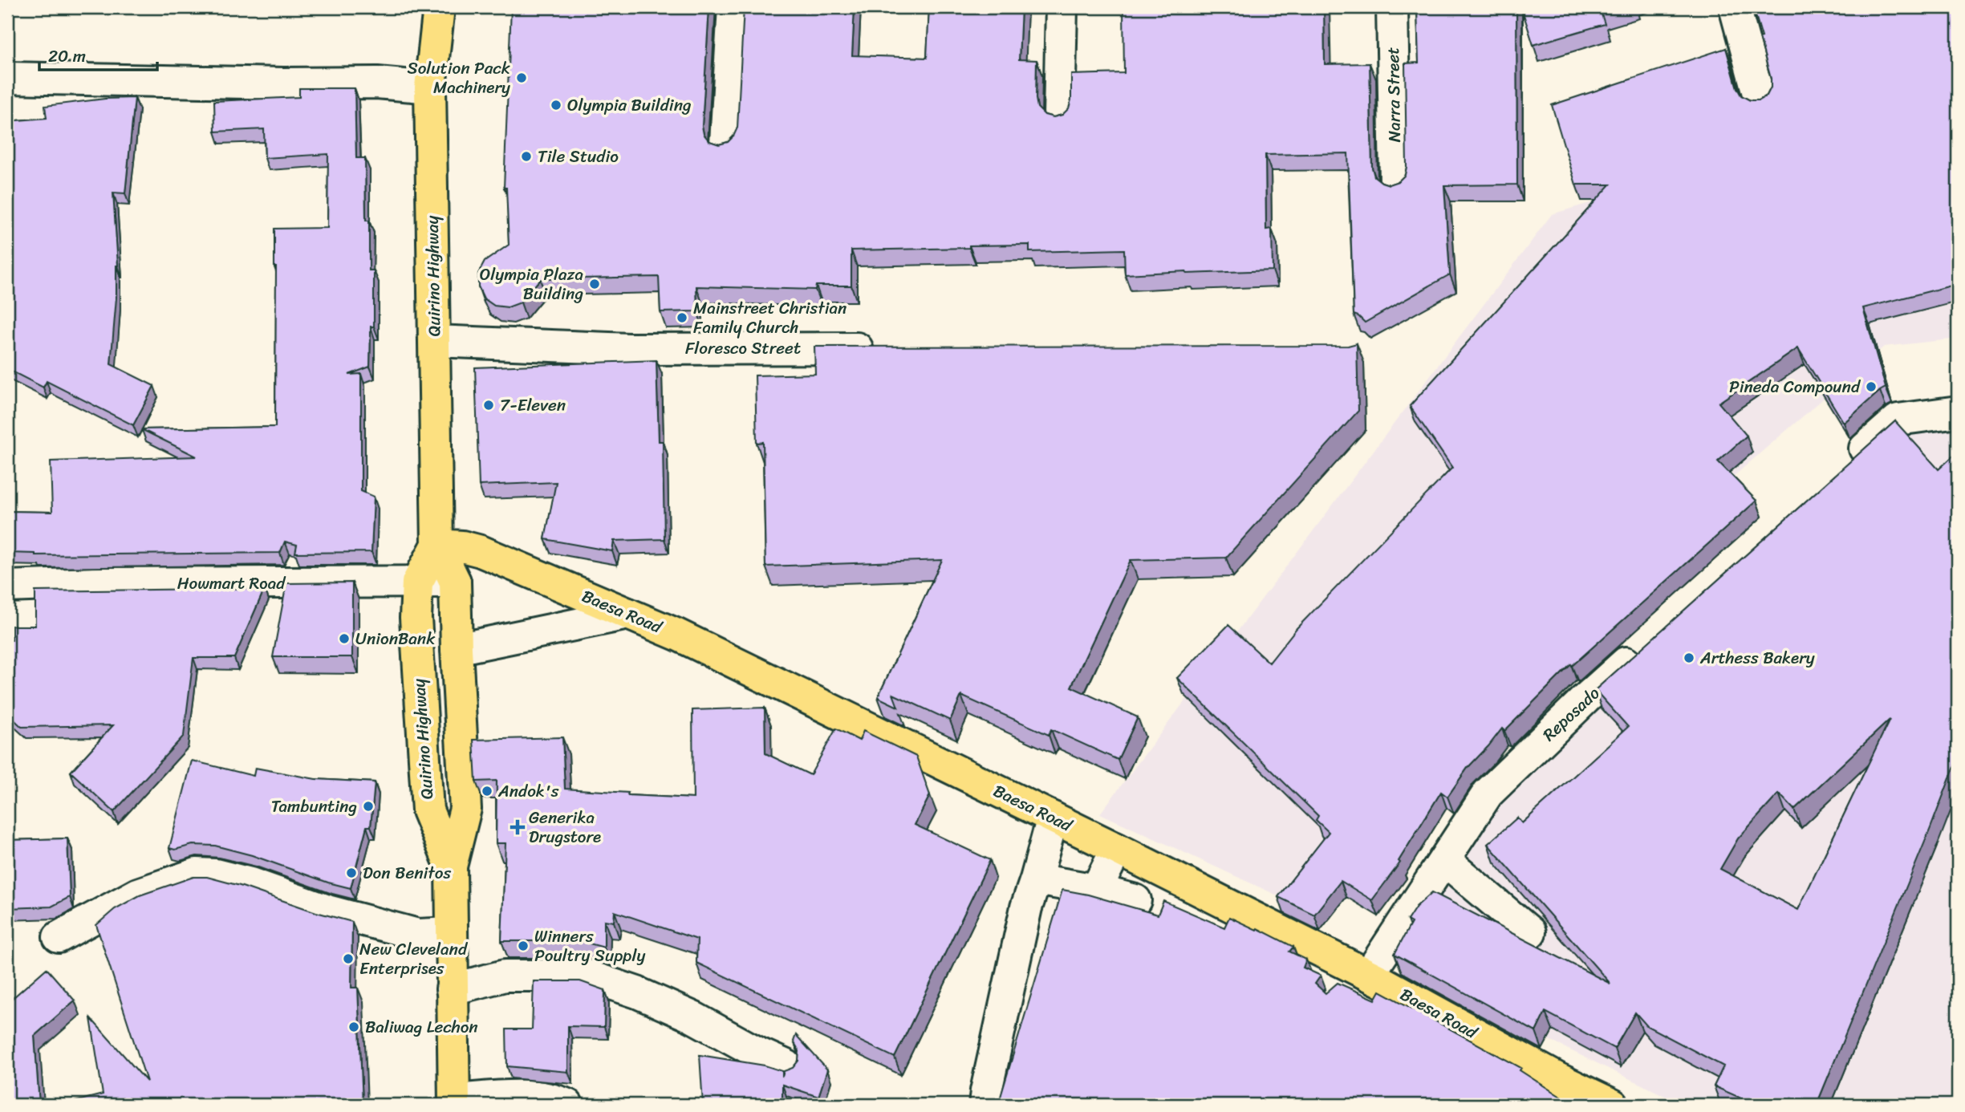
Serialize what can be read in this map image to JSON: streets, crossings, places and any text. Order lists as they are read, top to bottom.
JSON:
{
  "streets": {
    "main road": ["Quirino Highway", "Baesa Road"],
    "street": [
      "Narra Street",
      "Floresco Street",
      "Howmart Road",
      "Reposado"
    ]
  },
  "crossings": [
    ["Quirino Highway", "Floresco Street"],
    ["Quirino Highway", "Howmart Road"],
    ["Quirino Highway", "Baesa Road"],
    ["Baesa Road", "Reposado"]
  ],
  "places": {
    "other": [
      "Solution Pack Machinery",
      "Olympia Building",
      "Tile Studio",
      "Olympia Plaza Building",
      "Mainstreet Christian Family Church",
      "Pineda Compound",
      "7-Eleven",
      "UnionBank",
      "Arthess Bakery",
      "Andok's",
      "Tambunting",
      "Don Benitos",
      "Winners Poultry Supply",
      "New Cleveland Enterprises",
      "Baliwag Lechon"
    ],
    "health": ["Generika Drugstore"]
  },
  "scale_bar": "20 m"
}
